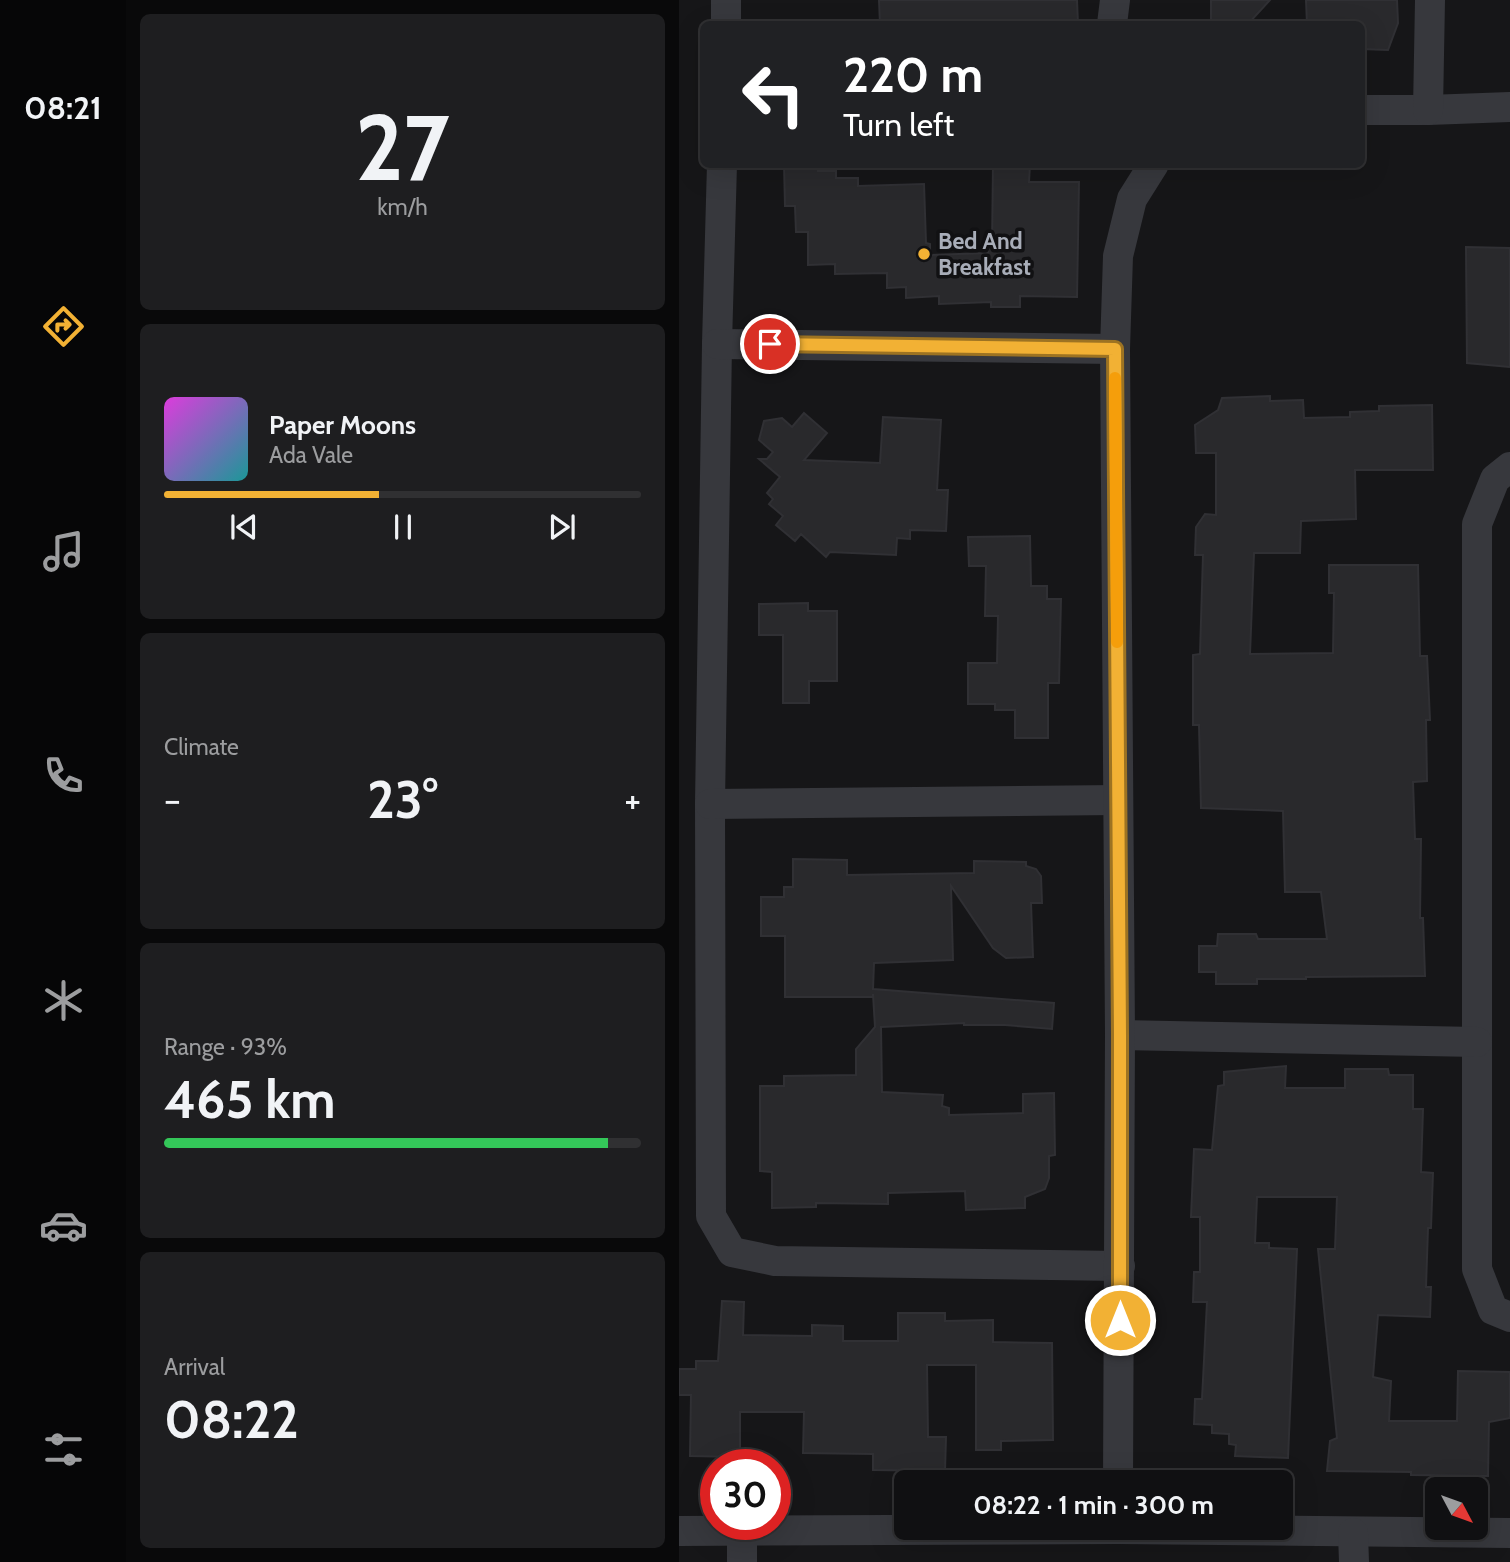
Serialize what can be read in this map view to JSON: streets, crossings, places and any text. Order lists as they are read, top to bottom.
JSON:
{
  "places": ["Bed And Breakfast"],
  "north": "bottom right",
  "page": {
    "tabs": "08:21",
    "tile": [
      ["27", "km/h"],
      "Climate",
      ["Range · 93%", "465 km"],
      ["Arrival", "08:22"]
    ],
    "turn": ["220 m", "Turn left"],
    "song": ["Paper Moons", "Ada Vale"],
    "heat": ["−", "23°", "+"],
    "limit": "30",
    "trip": "08:22 · 1 min · 300 m"
  }
}
